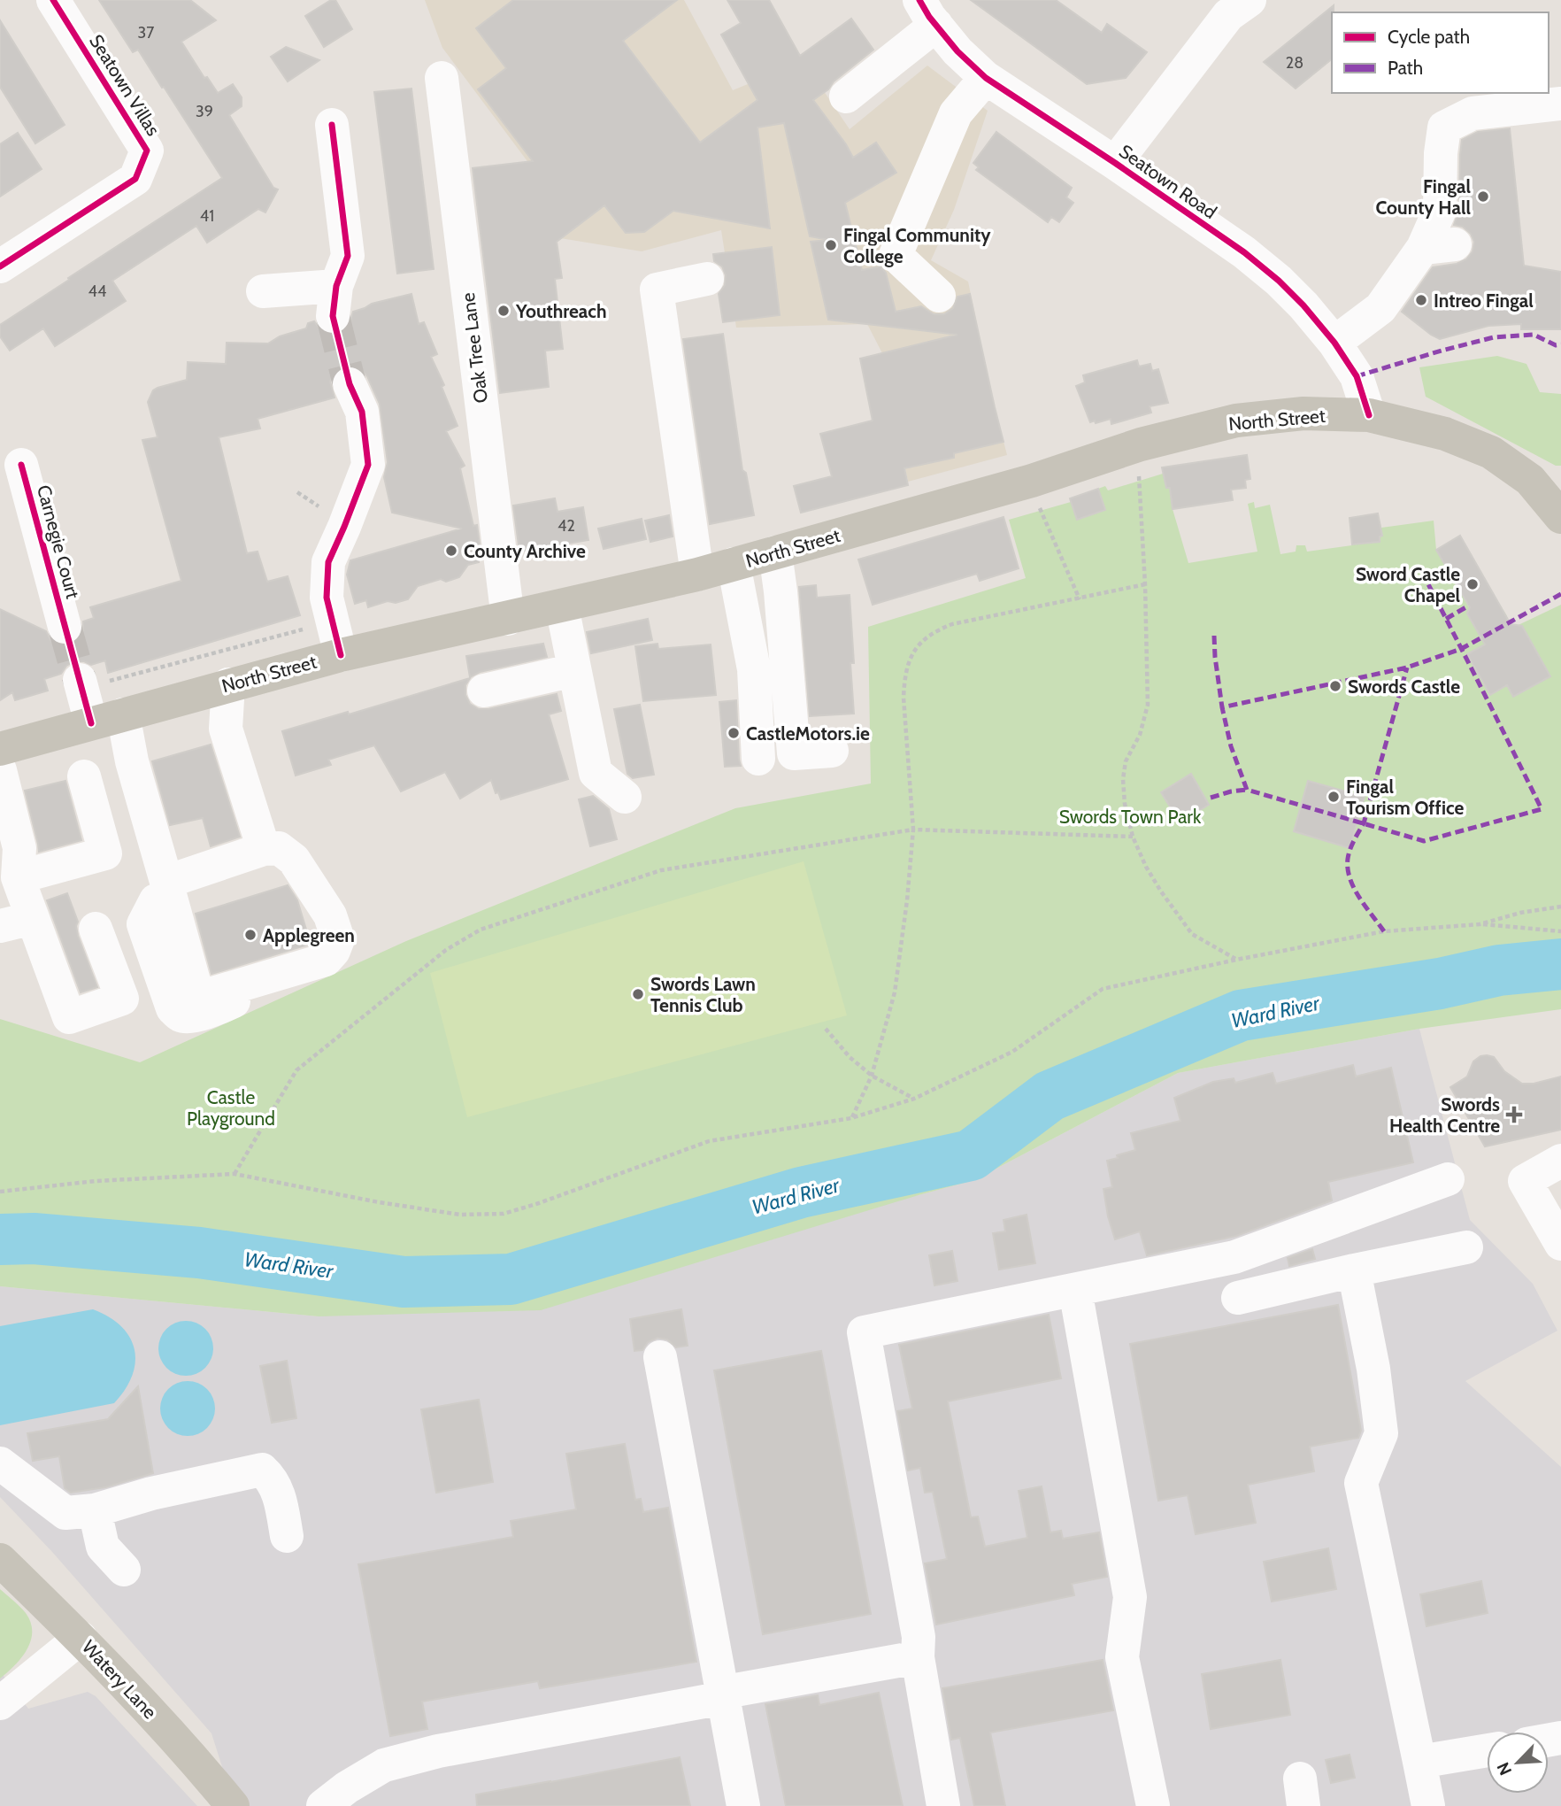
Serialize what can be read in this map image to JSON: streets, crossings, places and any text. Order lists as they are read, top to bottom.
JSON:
{
  "streets": {
    "main road": ["North Street", "Watery Lane"],
    "street": [
      "Seatown Villas",
      "Seatown Road",
      "Oak Tree Lane",
      "Carnegie Court"
    ]
  },
  "crossings": [
    ["Seatown Road", "North Street"],
    ["Oak Tree Lane", "North Street"]
  ],
  "water": ["Ward River"],
  "parks": ["Swords Town Park", "Castle Playground"],
  "places": {
    "other": [
      "Fingal County Hall",
      "Fingal Community College",
      "Intreo Fingal",
      "Youthreach",
      "County Archive",
      "Sword Castle Chapel",
      "Swords Castle",
      "CastleMotors.ie",
      "Fingal Tourism Office",
      "Applegreen",
      "Swords Lawn Tennis Club"
    ],
    "health": ["Swords Health Centre"]
  },
  "house_numbers": [
    "37",
    "28",
    "39",
    "41",
    "44",
    "42"
  ],
  "legend": ["Cycle path", "Path"],
  "north": "bottom left"
}
